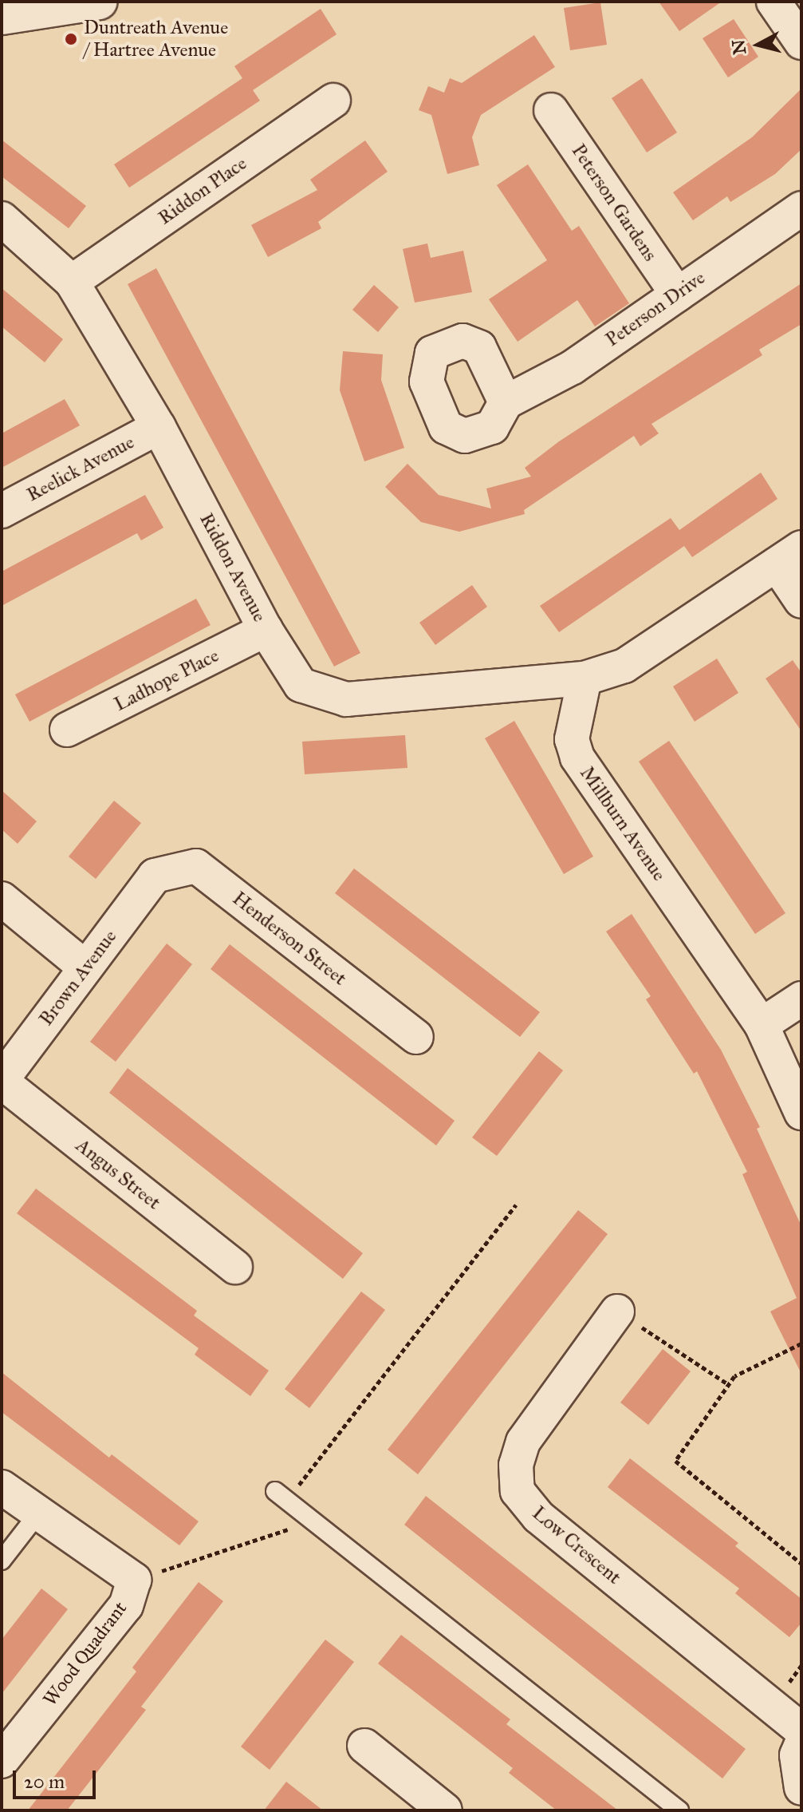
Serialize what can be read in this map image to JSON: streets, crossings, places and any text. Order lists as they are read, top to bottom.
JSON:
{
  "streets": {
    "street": [
      "Riddon Place",
      "Peterson Gardens",
      "Peterson Drive",
      "Reelick Avenue",
      "Riddon Avenue",
      "Ladhope Place",
      "Millburn Avenue",
      "Henderson Street",
      "Brown Avenue",
      "Angus Street",
      "Low Crescent",
      "Wood Quadrant"
    ]
  },
  "crossings": [
    ["Riddon Place", "Riddon Avenue"],
    ["Peterson Gardens", "Peterson Drive"],
    ["Reelick Avenue", "Riddon Avenue"],
    ["Riddon Avenue", "Ladhope Place"],
    ["Riddon Avenue", "Millburn Avenue"],
    ["Henderson Street", "Brown Avenue"],
    ["Brown Avenue", "Angus Street"]
  ],
  "places": ["Duntreath Avenue / Hartree Avenue"],
  "scale_bar": "20 m",
  "north": "left"
}
